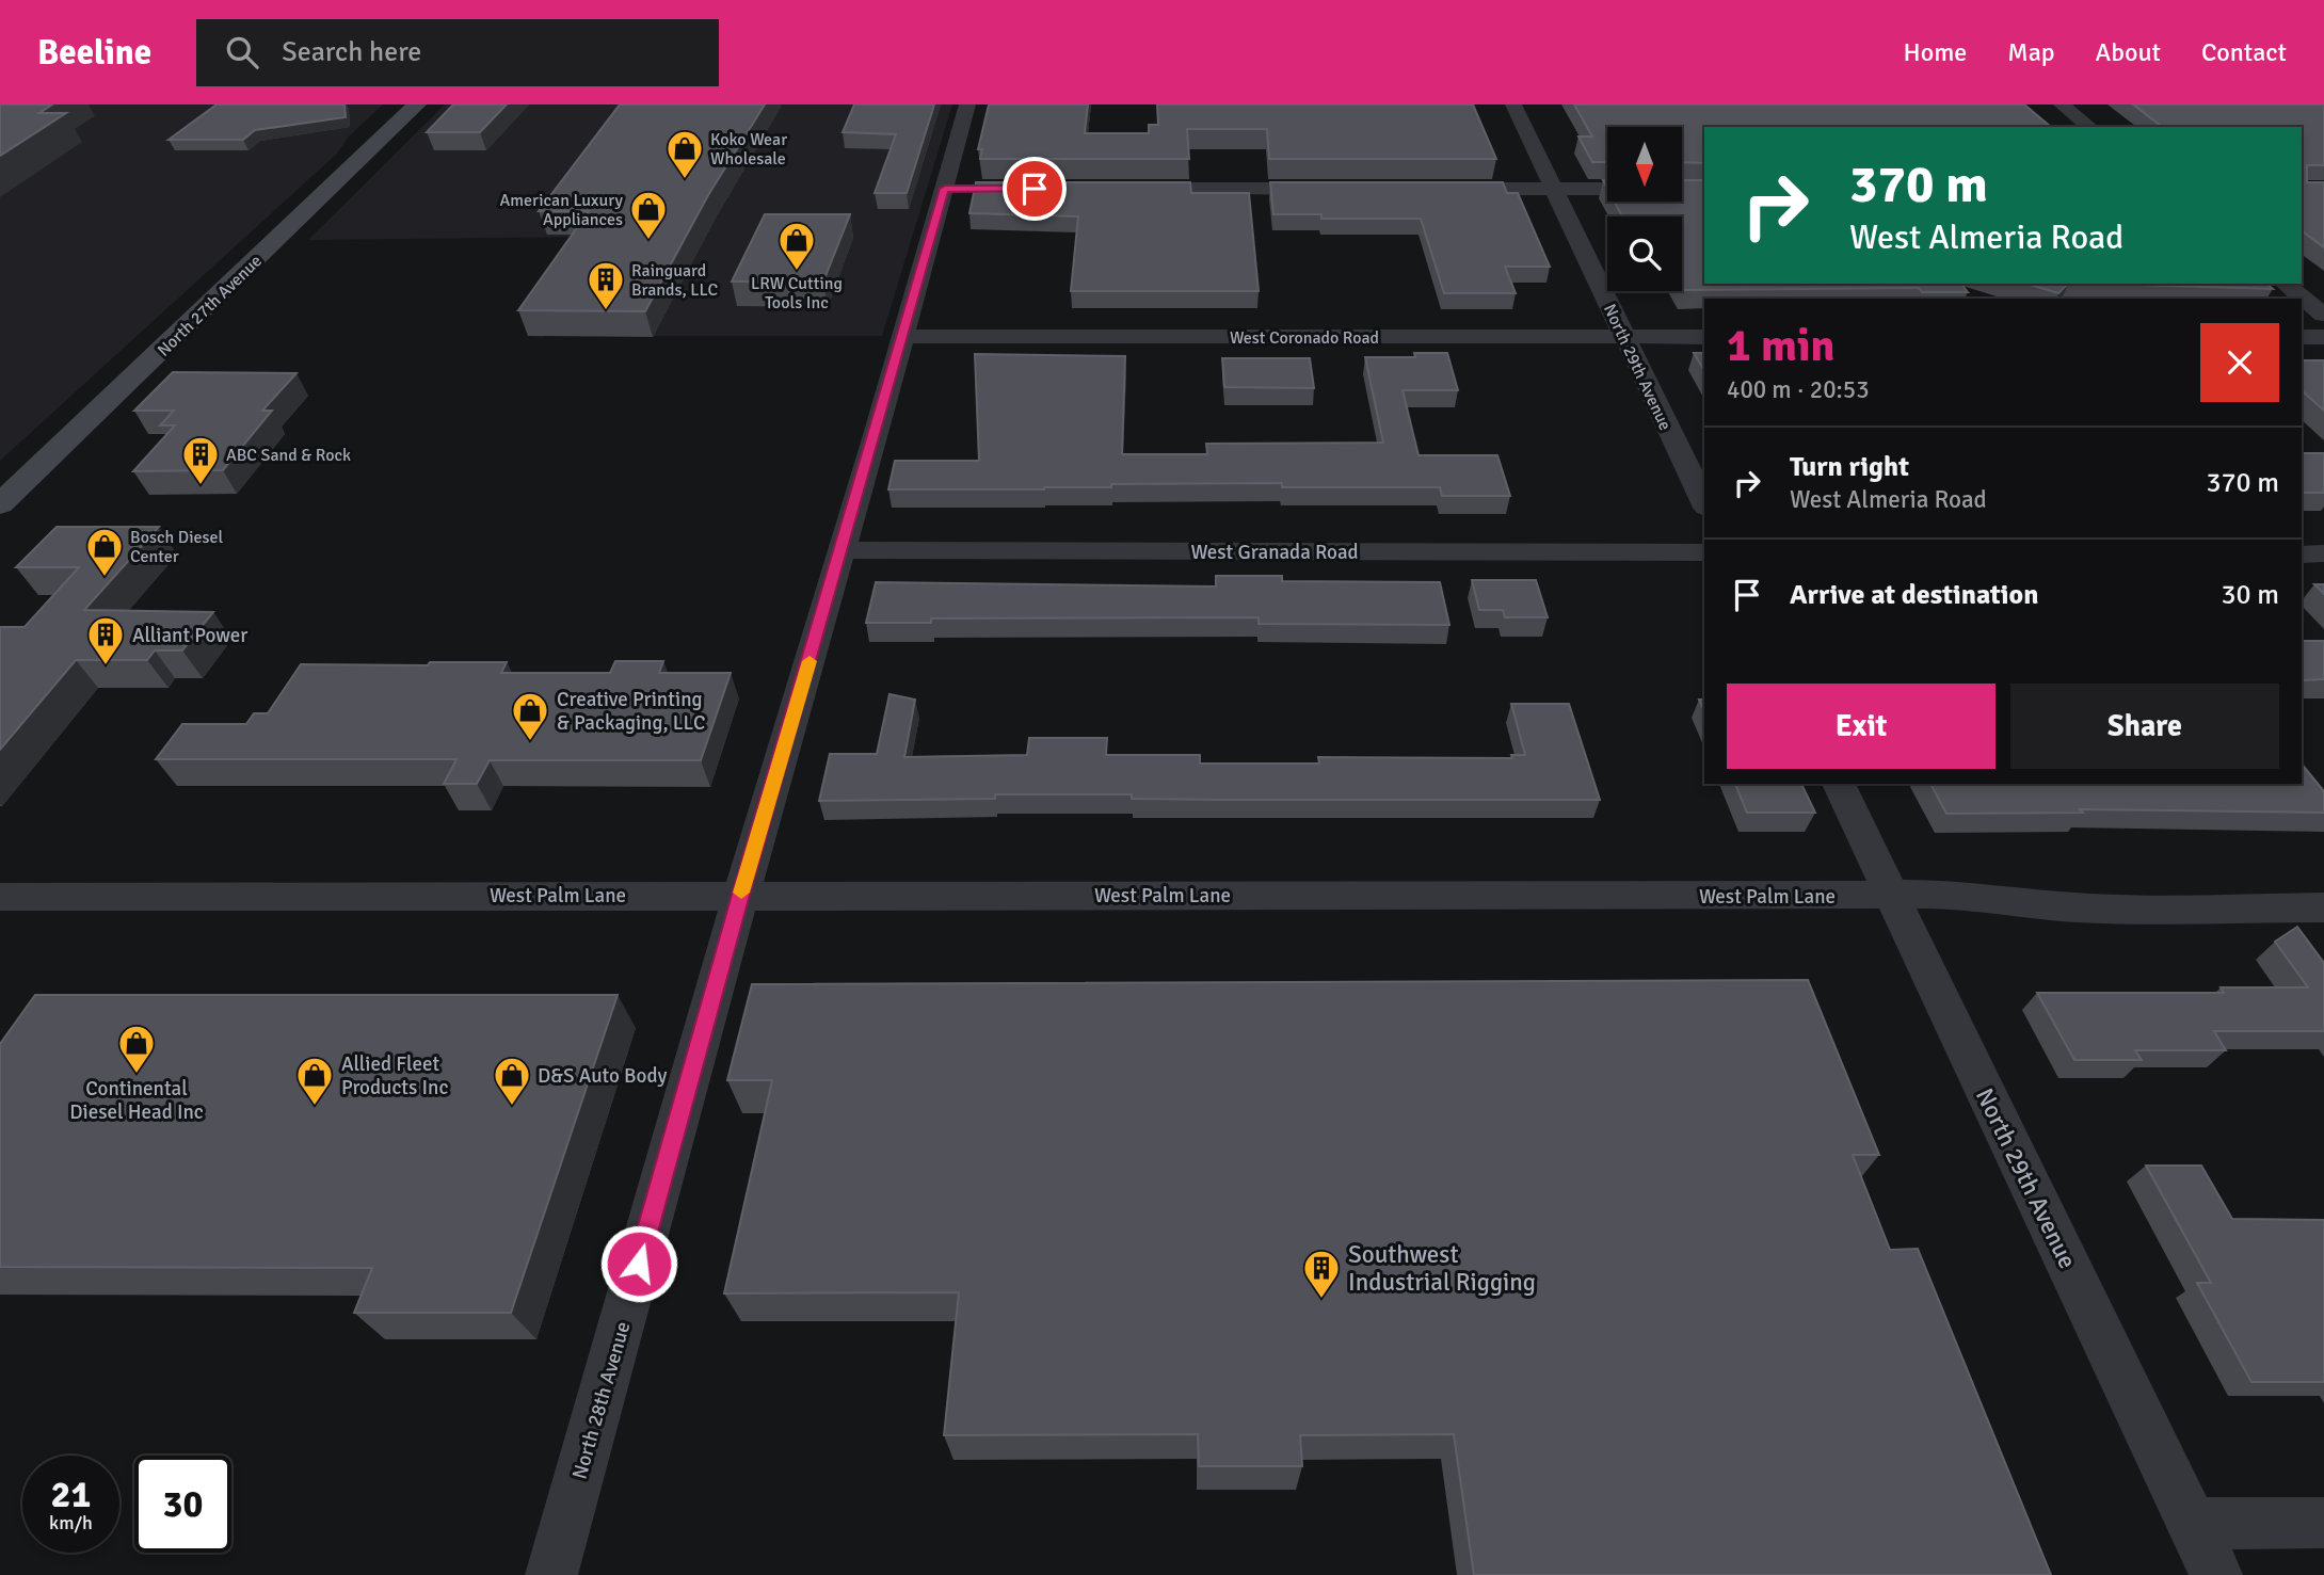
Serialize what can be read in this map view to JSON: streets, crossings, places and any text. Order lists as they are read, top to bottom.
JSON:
{
  "streets": {
    "main road": ["North 27th Avenue"],
    "street": [
      "West Coronado Road",
      "North 29th Avenue",
      "West Granada Road",
      "West Palm Lane",
      "North 28th Avenue"
    ]
  },
  "crossings": [
    ["West Coronado Road", "North 29th Avenue"],
    ["West Coronado Road", "North 28th Avenue"],
    ["North 29th Avenue", "West Palm Lane"],
    ["West Granada Road", "North 28th Avenue"],
    ["West Palm Lane", "North 28th Avenue"]
  ],
  "places": {
    "shop": [
      "Koko Wear Wholesale",
      "American Luxury Appliances",
      "LRW Cutting Tools Inc",
      "Bosch Diesel Center",
      "Creative Printing & Packaging, LLC",
      "Continental Diesel Head Inc",
      "Allied Fleet Products Inc",
      "D&S Auto Body"
    ],
    "building": [
      "Rainguard Brands, LLC",
      "ABC Sand & Rock",
      "Alliant Power",
      "Southwest Industrial Rigging"
    ]
  },
  "north": "bottom",
  "page": {
    "header": "Beeline",
    "search": "Search here",
    "nav": [
      "Home",
      "Map",
      "About",
      "Contact"
    ],
    "turn": ["370 m", "West Almeria Road"],
    "heading": ["1 min", "400 m · 20:53"],
    "list": [
      {
        "name": "Turn right",
        "note": "West Almeria Road",
        "value": "370 m"
      },
      {
        "name": "Arrive at destination",
        "value": "30 m"
      }
    ],
    "buttons": ["Exit", "Share"],
    "speed": "21 km/h",
    "limit": "30"
  }
}
